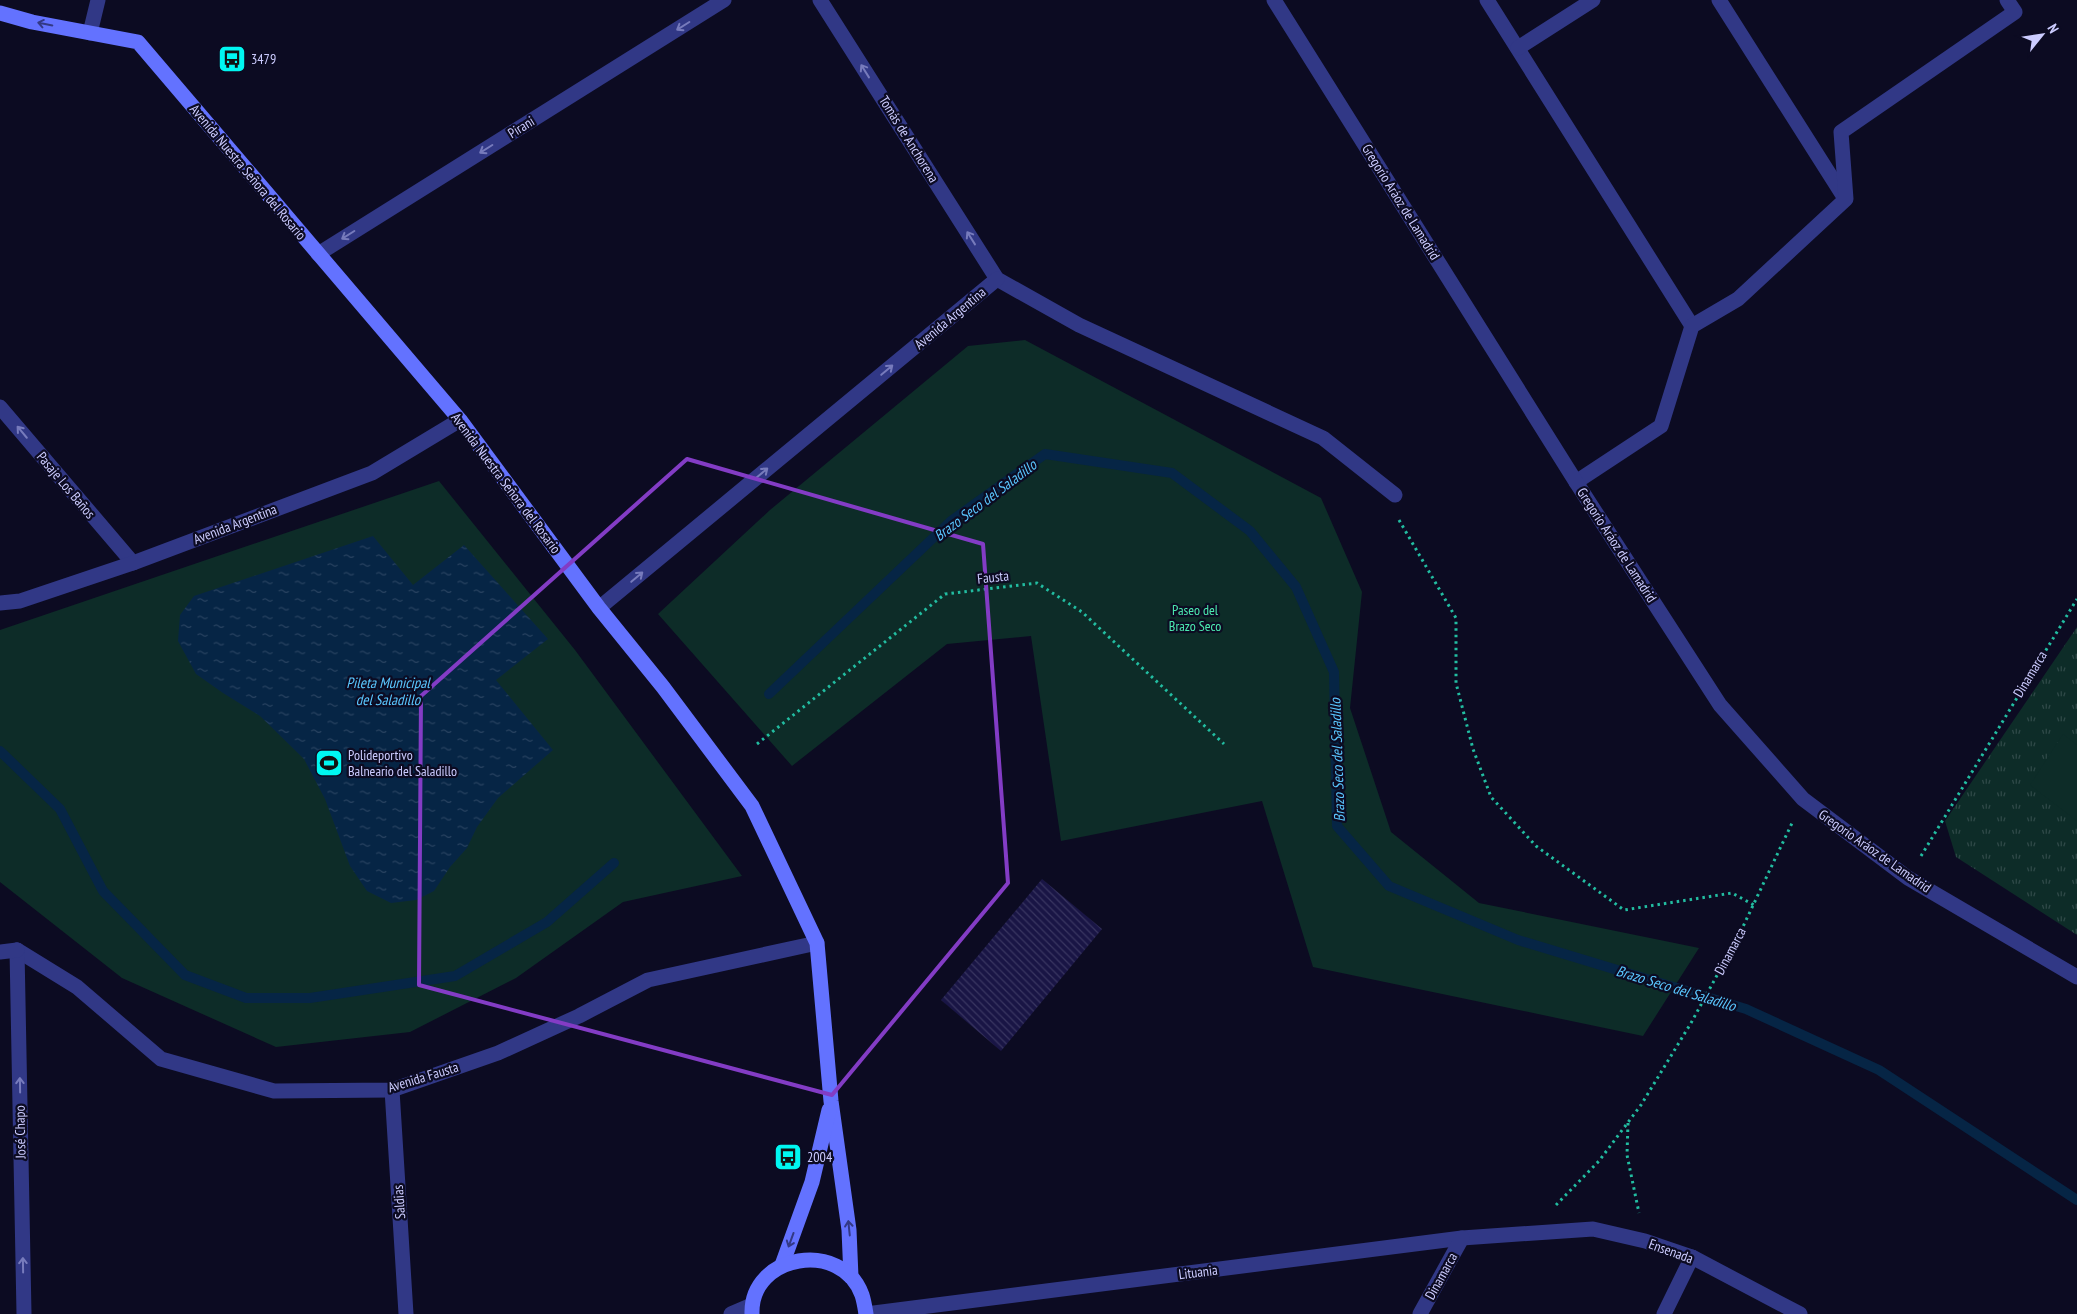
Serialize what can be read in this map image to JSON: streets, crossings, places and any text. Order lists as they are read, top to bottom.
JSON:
{
  "streets": {
    "street": [
      "Pirani",
      "Tomás de Anchorena",
      "Avenida Nuestra Señora del Rosario",
      "Gregorio Aráoz de Lamadrid",
      "Avenida Argentina",
      "Pasaje Los Baños",
      "Dinamarca",
      "Avenida Fausta",
      "José Chapo",
      "Saldias",
      "Ensenada",
      "Lituania"
    ],
    "path": ["Fausta"]
  },
  "crossings": [
    ["Pirani", "Avenida Nuestra Señora del Rosario"],
    ["Tomás de Anchorena", "Avenida Argentina"],
    ["Avenida Nuestra Señora del Rosario", "Avenida Argentina"],
    ["Avenida Nuestra Señora del Rosario", "Avenida Fausta"],
    ["Gregorio Aráoz de Lamadrid", "Dinamarca"],
    ["Avenida Argentina", "Pasaje Los Baños"],
    ["Dinamarca", "Ensenada"],
    ["Dinamarca", "Lituania"],
    ["Avenida Fausta", "José Chapo"],
    ["Avenida Fausta", "Saldias"],
    ["Ensenada", "Lituania"]
  ],
  "one_way": [
    "Pirani",
    "Tomás de Anchorena",
    "Avenida Argentina",
    "Pasaje Los Baños",
    "José Chapo"
  ],
  "water": ["Brazo Seco del Saladillo", "Pileta Municipal del Saladillo"],
  "parks": ["Paseo del Brazo Seco"],
  "places": {
    "bus stop": ["3479", "2004"],
    "sports": ["Polideportivo Balneario del Saladillo"]
  },
  "north": "top right"
}
